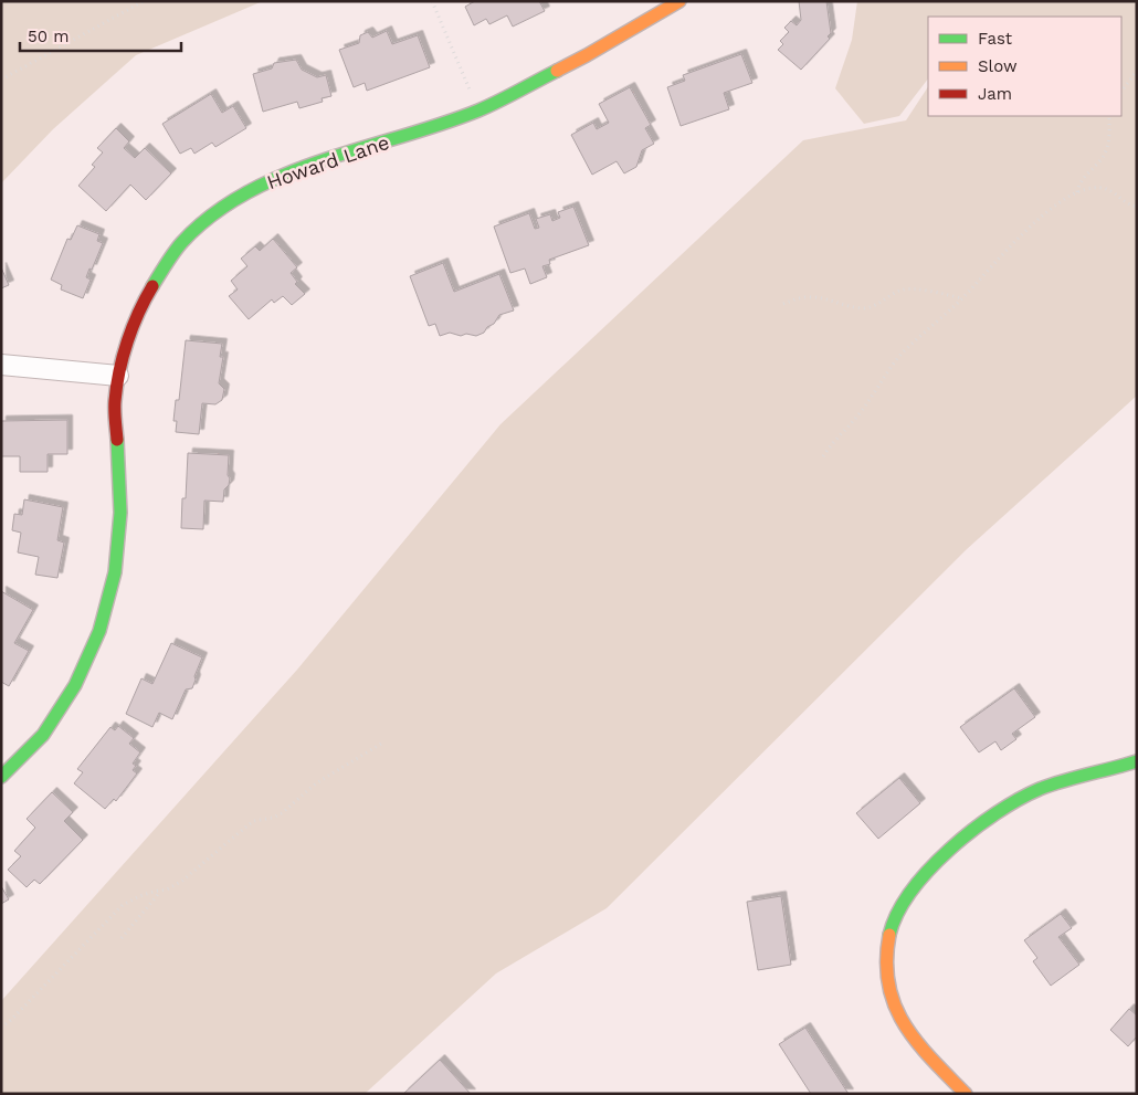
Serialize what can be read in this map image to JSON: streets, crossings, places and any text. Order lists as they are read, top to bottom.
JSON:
{
  "streets": {
    "street": ["Howard Lane"]
  },
  "legend": ["Fast", "Slow", "Jam"],
  "scale_bar": "50 m"
}
